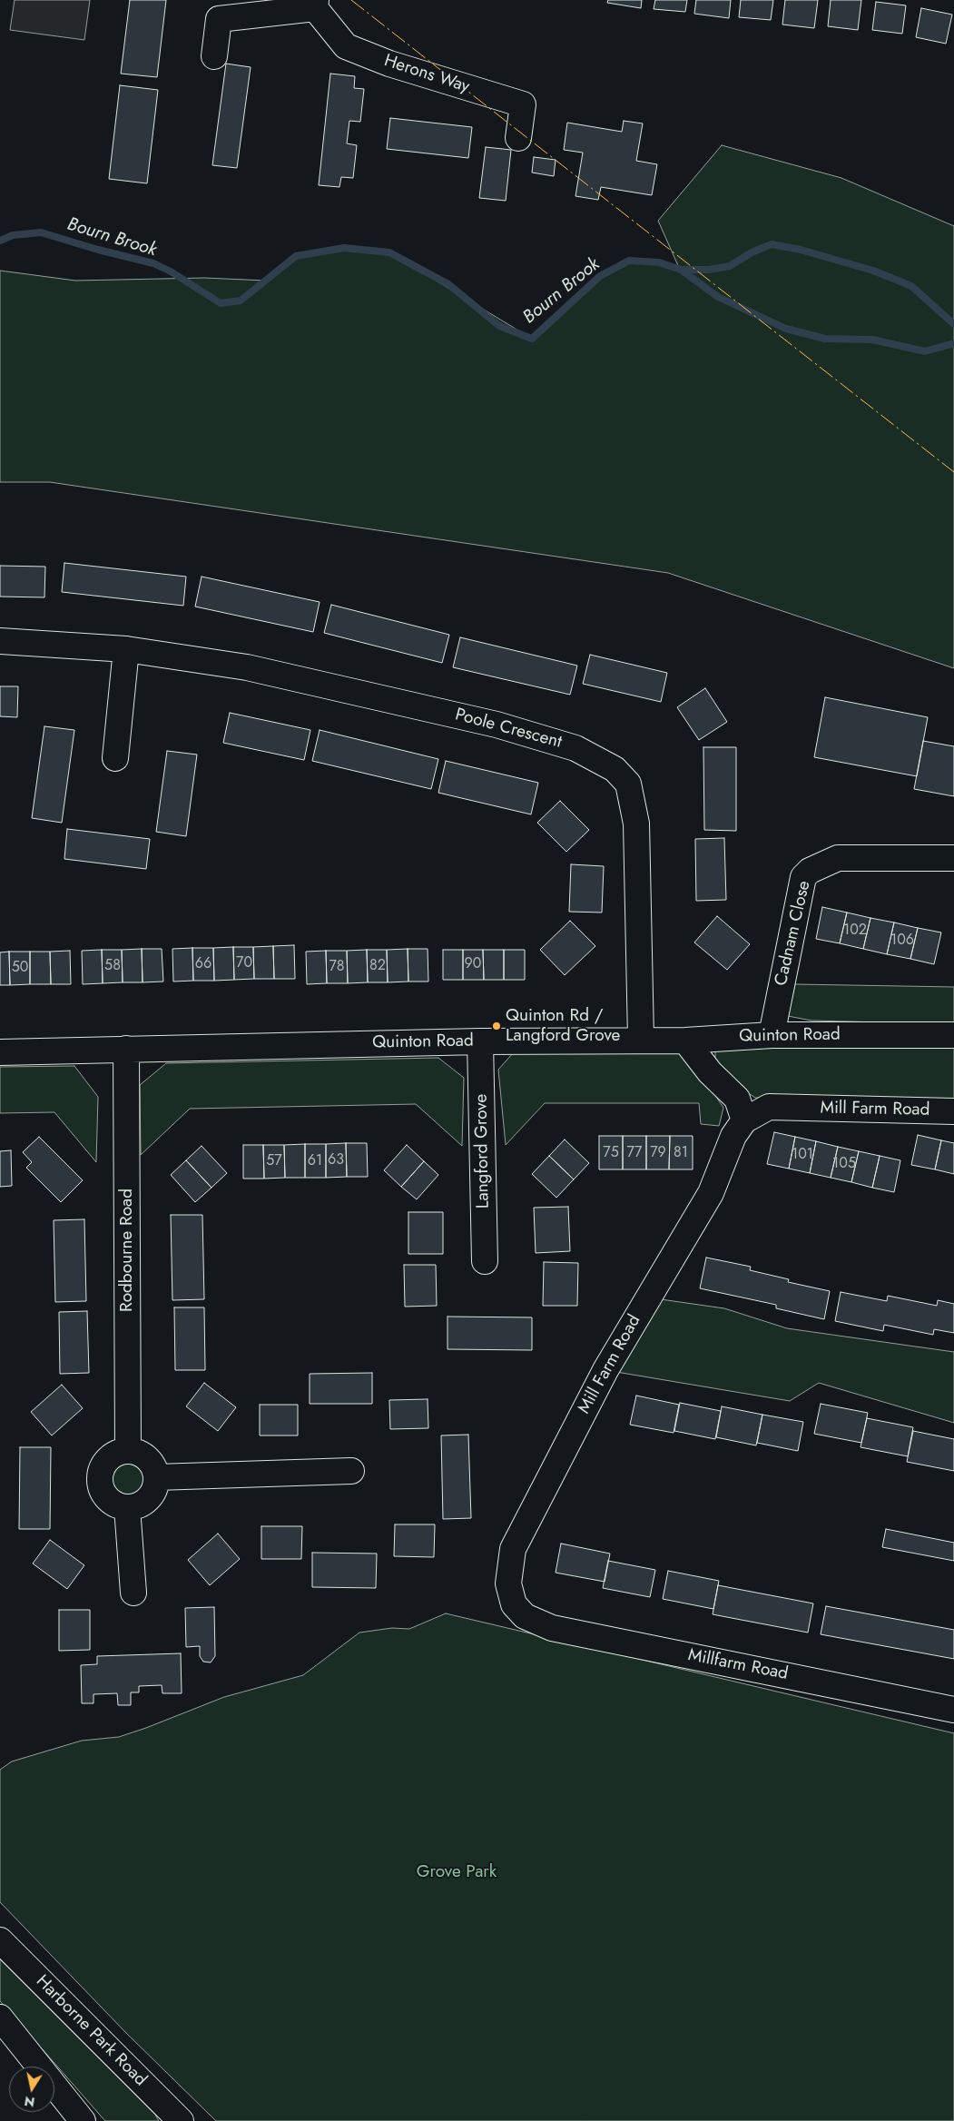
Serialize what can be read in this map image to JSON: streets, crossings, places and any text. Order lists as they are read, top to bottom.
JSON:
{
  "streets": {
    "street": [
      "Herons Way",
      "Poole Crescent",
      "Cadnam Close",
      "Quinton Road",
      "Mill Farm Road",
      "Langford Grove",
      "Rodbourne Road",
      "Millfarm Road",
      "Harborne Park Road"
    ]
  },
  "crossings": [
    ["Poole Crescent", "Quinton Road"],
    ["Cadnam Close", "Quinton Road"],
    ["Quinton Road", "Langford Grove"],
    ["Quinton Road", "Rodbourne Road"],
    ["Mill Farm Road", "Millfarm Road"]
  ],
  "water": ["Bourn Brook"],
  "parks": ["Grove Park"],
  "places": ["Quinton Rd / Langford Grove"],
  "house_numbers": [
    "102",
    "106",
    "70",
    "66",
    "90",
    "58",
    "82",
    "78",
    "50",
    "75",
    "77",
    "79",
    "81",
    "101",
    "63",
    "57",
    "61",
    "105"
  ],
  "north": "bottom"
}
